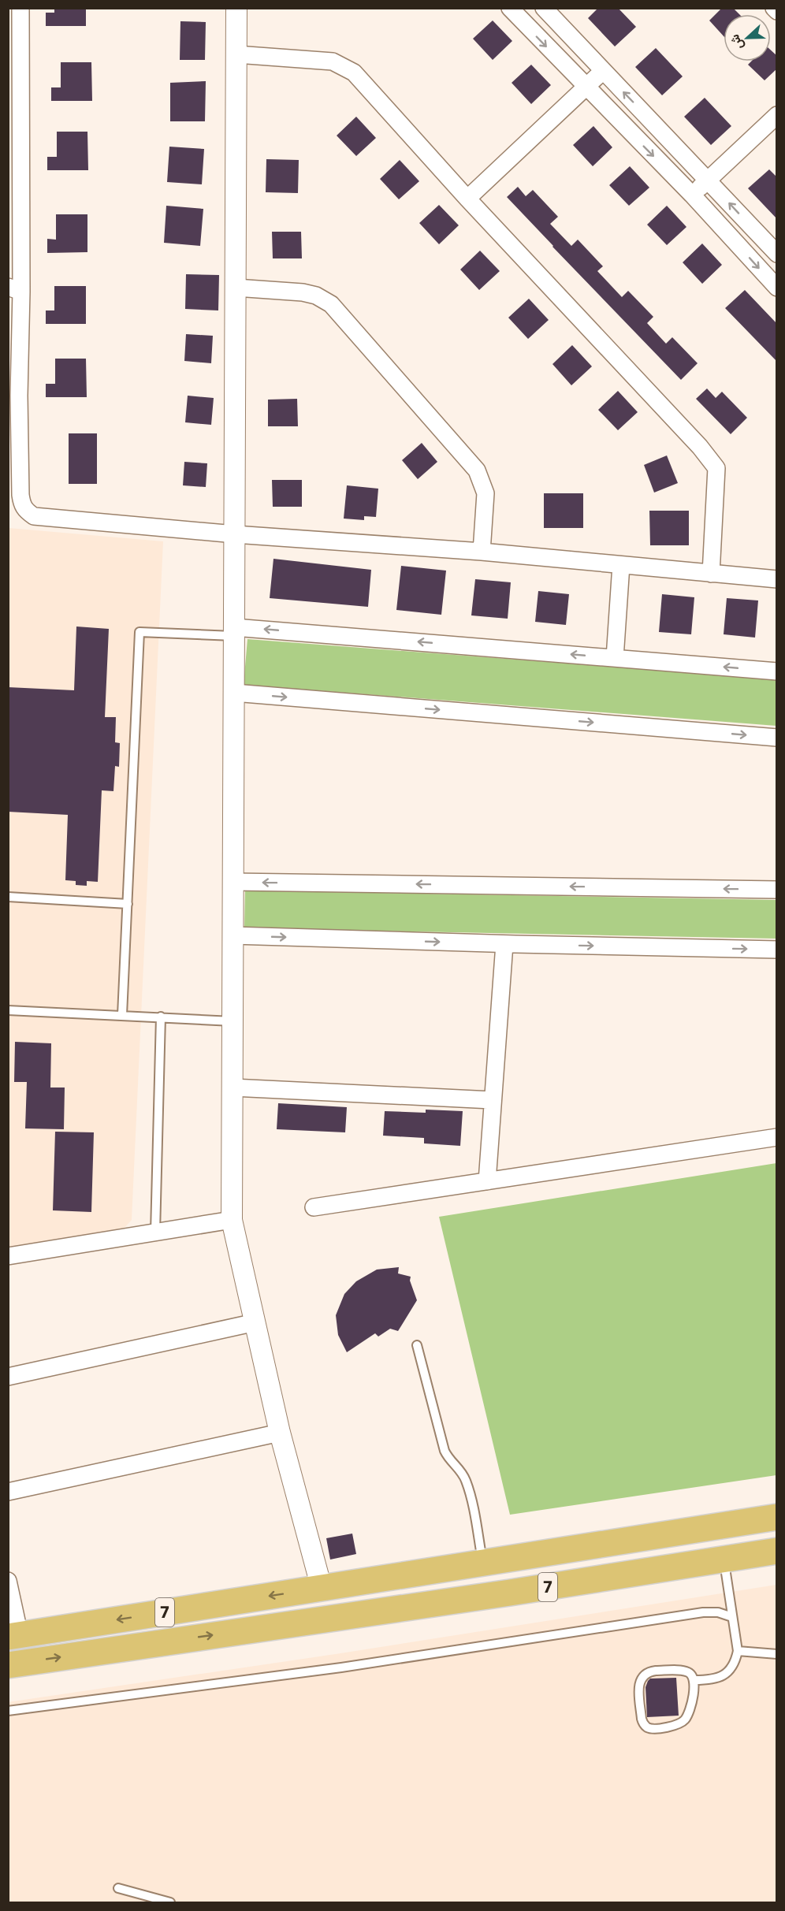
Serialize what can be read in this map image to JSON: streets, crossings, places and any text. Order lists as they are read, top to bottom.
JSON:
{
  "streets": {
    "highway": ["7"]
  },
  "north": "left"
}
